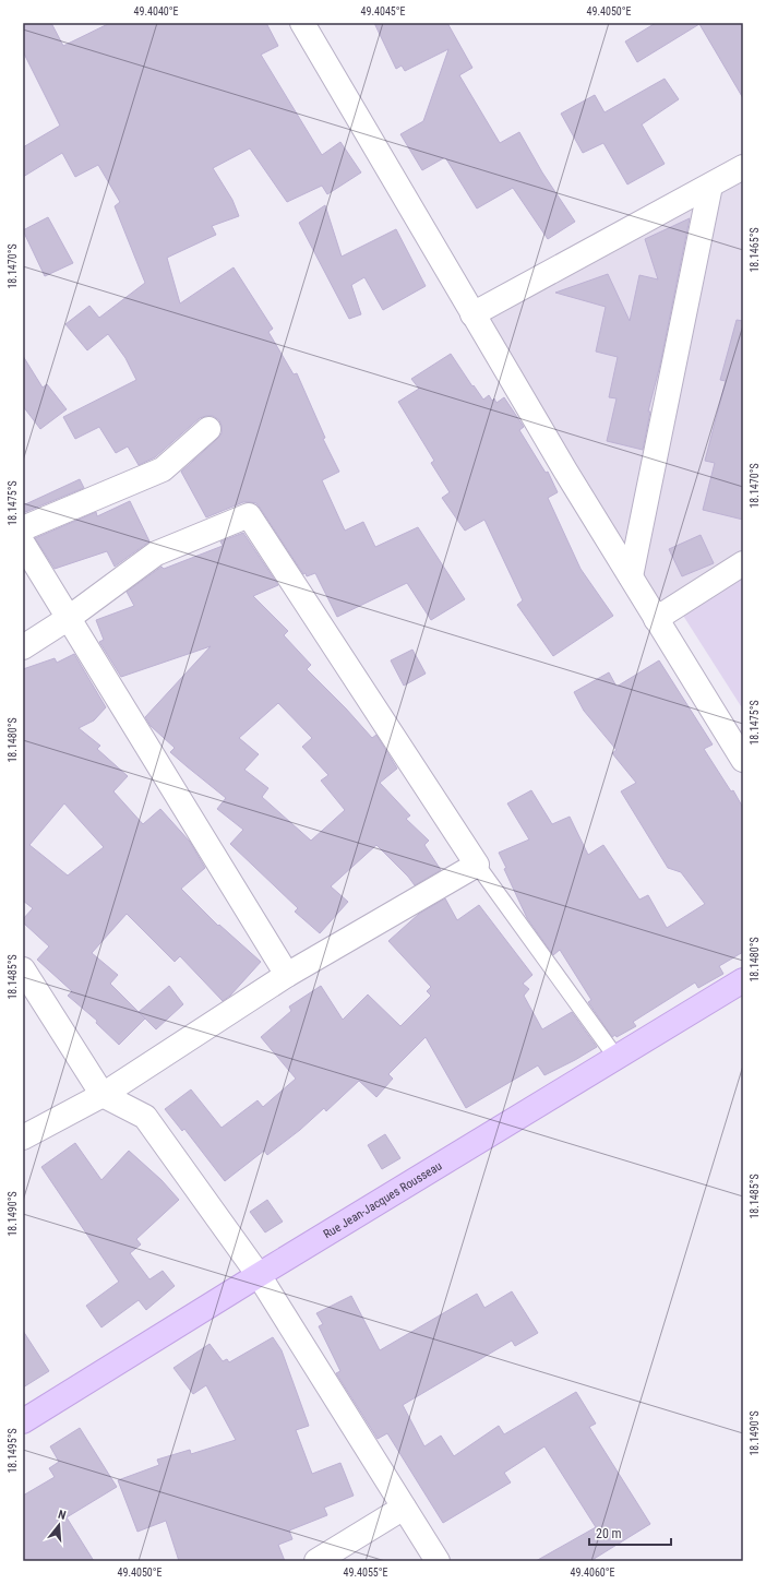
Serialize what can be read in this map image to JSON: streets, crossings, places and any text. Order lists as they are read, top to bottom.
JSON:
{
  "streets": {
    "street": ["Rue Jean-Jacques Rousseau"]
  },
  "scale_bar": "20 m",
  "north": "top",
  "coordinates": [
    "49.4040°E",
    "49.4045°E",
    "49.4050°E",
    "18.1465°S",
    "18.1470°S",
    "18.1475°S",
    "18.1480°S",
    "18.1485°S",
    "18.1490°S",
    "18.1495°S",
    "49.4055°E",
    "49.4060°E"
  ]
}
